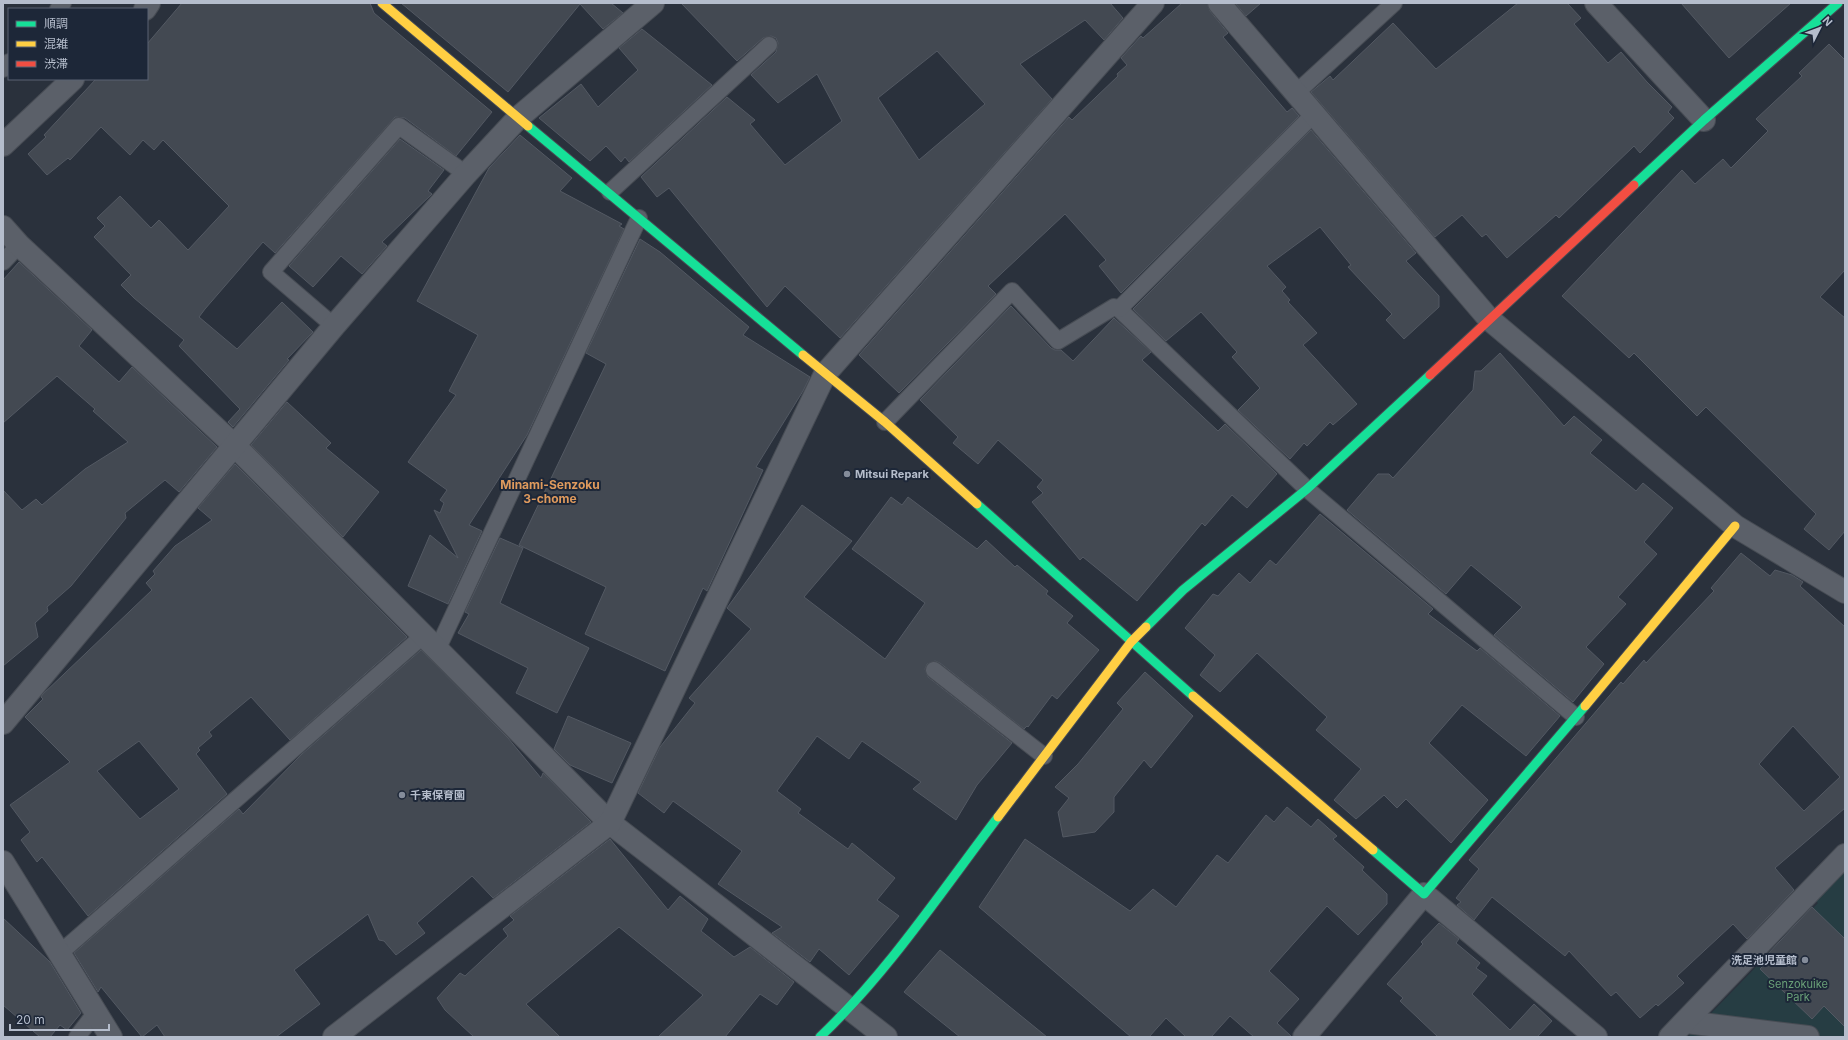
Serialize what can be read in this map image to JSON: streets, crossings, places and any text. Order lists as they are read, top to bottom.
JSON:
{
  "districts": ["Minami-Senzoku 3-chome"],
  "parks": ["Senzokuike Park"],
  "places": ["Mitsui Repark", "千束保育園", "洗足池児童館"],
  "legend": ["順調", "混雑", "渋滞"],
  "scale_bar": "20 m",
  "north": "top right"
}
